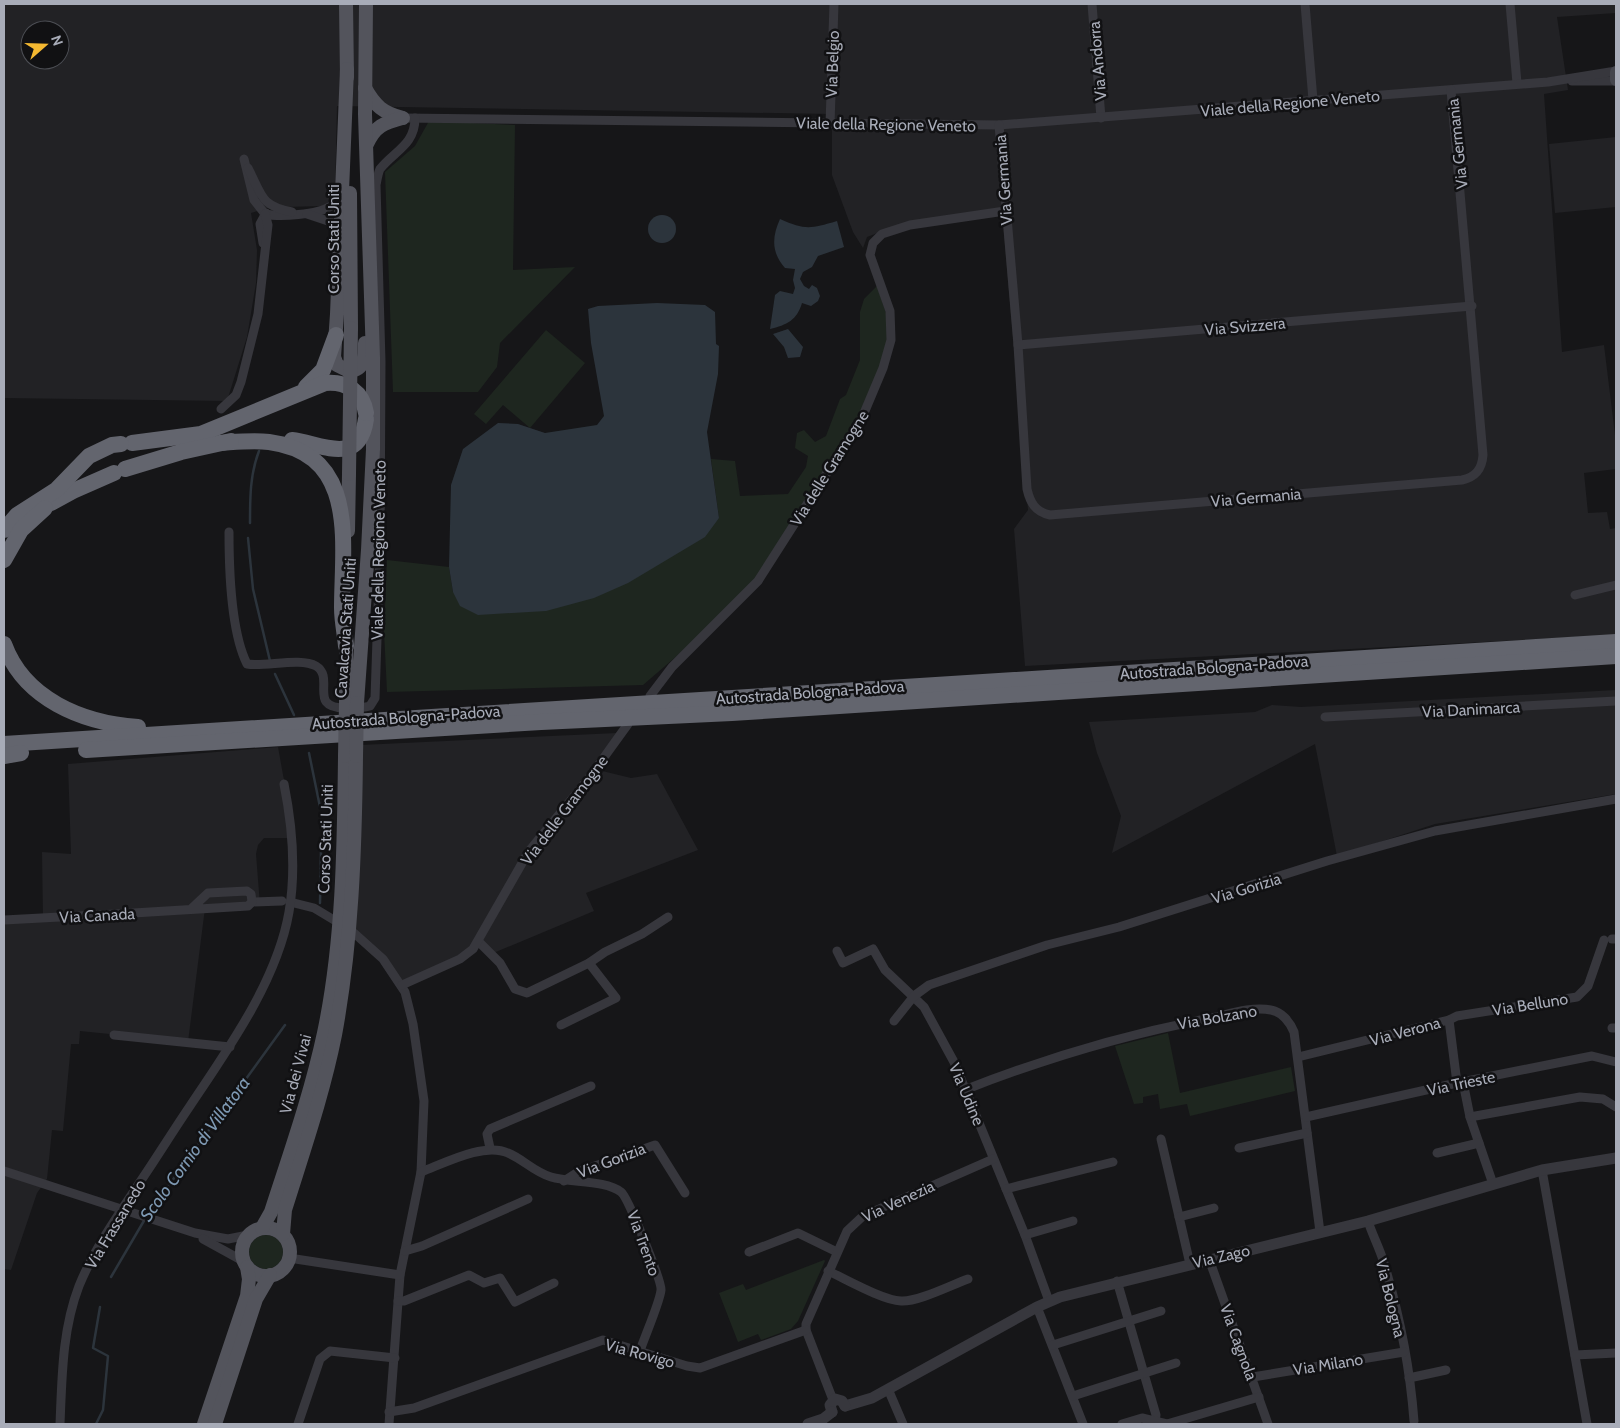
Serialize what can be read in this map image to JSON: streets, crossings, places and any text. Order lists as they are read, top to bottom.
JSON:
{
  "streets": {
    "highway": ["Autostrada Bologna-Padova"],
    "main road": ["Corso Stati Uniti", "Cavalcavia Stati Uniti", "Via dei Vivai"],
    "street": [
      "Via Andorra",
      "Via Belgio",
      "Viale della Regione Veneto",
      "Via Germania",
      "Via Svizzera",
      "Via delle Gramogne",
      "Via Danimarca",
      "Via Gorizia",
      "Via Canada",
      "Via Belluno",
      "Via Bolzano",
      "Via Verona",
      "Via Trieste",
      "Via Udine",
      "Via Venezia",
      "Via Frassanedo",
      "Via Trento",
      "Via Zago",
      "Via Bologna",
      "Via Cagnola",
      "Via Rovigo",
      "Via Milano"
    ]
  },
  "crossings": [
    ["Via Andorra", "Viale della Regione Veneto"],
    ["Via Belgio", "Viale della Regione Veneto"],
    ["Viale della Regione Veneto", "Via Germania"],
    ["Via Germania", "Via Svizzera"],
    ["Via Germania", "Via delle Gramogne"],
    ["Corso Stati Uniti", "Cavalcavia Stati Uniti"],
    ["Corso Stati Uniti", "Via dei Vivai"],
    ["Via Gorizia", "Via Udine"],
    ["Via Gorizia", "Via Trento"],
    ["Via Canada", "Via Frassanedo"],
    ["Via Belluno", "Via Verona"],
    ["Via Bolzano", "Via Verona"],
    ["Via Bolzano", "Via Trieste"],
    ["Via Bolzano", "Via Udine"],
    ["Via Bolzano", "Via Zago"],
    ["Via Verona", "Via Trieste"],
    ["Via Verona", "Via Zago"],
    ["Via Udine", "Via Venezia"],
    ["Via Udine", "Via Zago"],
    ["Via Venezia", "Via Rovigo"],
    ["Via Trento", "Via Rovigo"],
    ["Via Zago", "Via Bologna"],
    ["Via Zago", "Via Cagnola"],
    ["Via Bologna", "Via Milano"],
    ["Via Cagnola", "Via Milano"]
  ],
  "water": ["Scolo Cornio di Villatora"],
  "north": "right"
}
